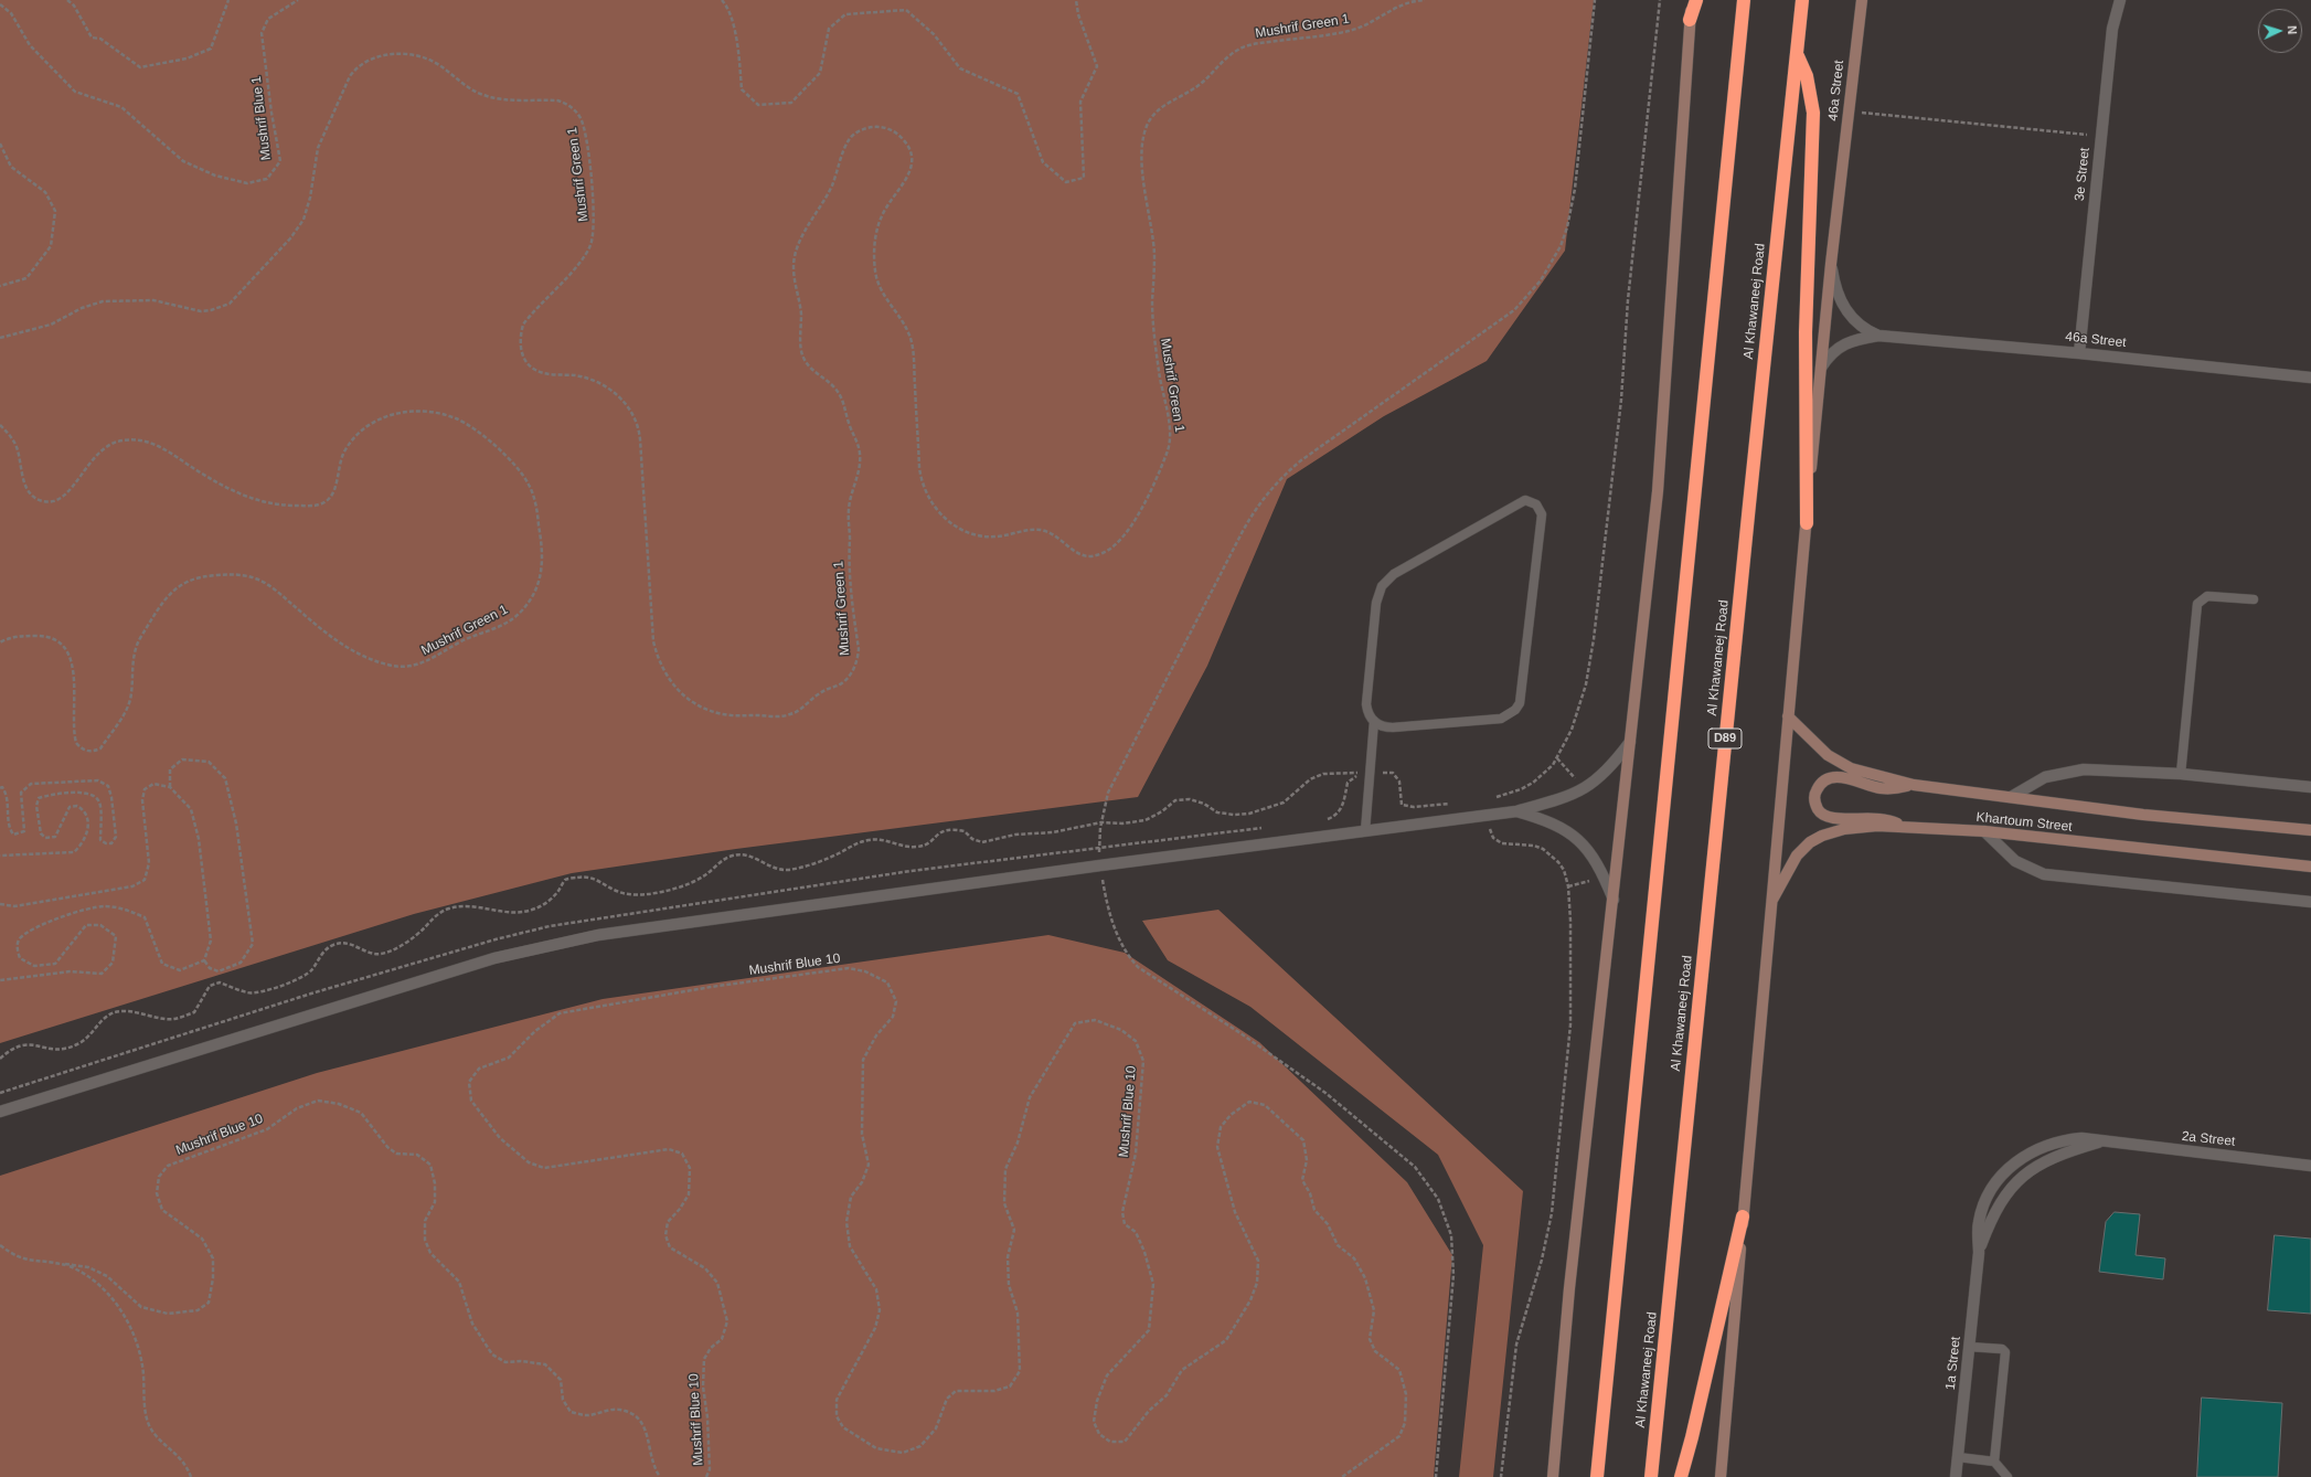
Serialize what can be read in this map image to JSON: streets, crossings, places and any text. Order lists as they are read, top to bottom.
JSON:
{
  "streets": {
    "highway": ["Al Khawaneej Road", "D89"],
    "street": [
      "46a Street",
      "3e Street",
      "Khartoum Street",
      "2a Street",
      "1a Street"
    ],
    "path": ["Mushrif Green 1", "Mushrif Blue 1", "Mushrif Blue 10"]
  },
  "crossings": [
    ["46a Street", "3e Street"],
    ["46a Street", "Khartoum Street"],
    ["2a Street", "1a Street"]
  ],
  "north": "right"
}
